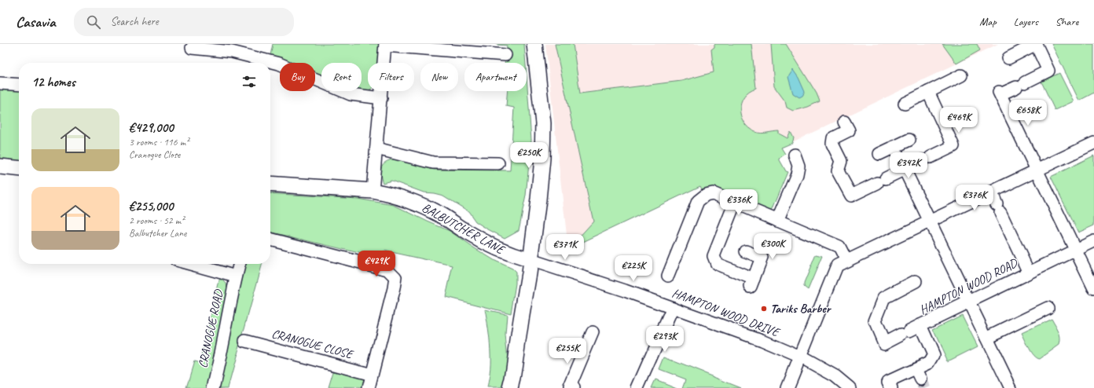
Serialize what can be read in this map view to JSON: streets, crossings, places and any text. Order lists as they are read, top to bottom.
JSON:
{
  "streets": {
    "street": [
      "BALBUTCHER LANE",
      "HAMPTON WOOD ROAD",
      "HAMPTON WOOD DRIVE",
      "CRANOGUE ROAD",
      "CRANOGUE CLOSE"
    ]
  },
  "crossings": [
    ["BALBUTCHER LANE", "HAMPTON WOOD DRIVE"]
  ],
  "places": ["Tariks Barber"],
  "page": {
    "header": "Casavia",
    "search": "Search here",
    "nav": ["Map", "Layers", "Share"],
    "chip": [
      "Buy",
      "Rent",
      "Filters",
      "New",
      "Apartment"
    ],
    "heading": "12 homes",
    "price": [
      "€658K",
      "€469K",
      "€250K",
      "€342K",
      "€376K",
      "€336K",
      "€300K",
      "€371K",
      "€429K",
      "€225K",
      "€293K",
      "€255K"
    ],
    "list": [
      {
        "name": "€429,000",
        "note": "3 rooms · 116 m² · Cranogue Close"
      },
      {
        "name": "€255,000",
        "note": "2 rooms · 52 m² · Balbutcher Lane"
      }
    ]
  }
}
